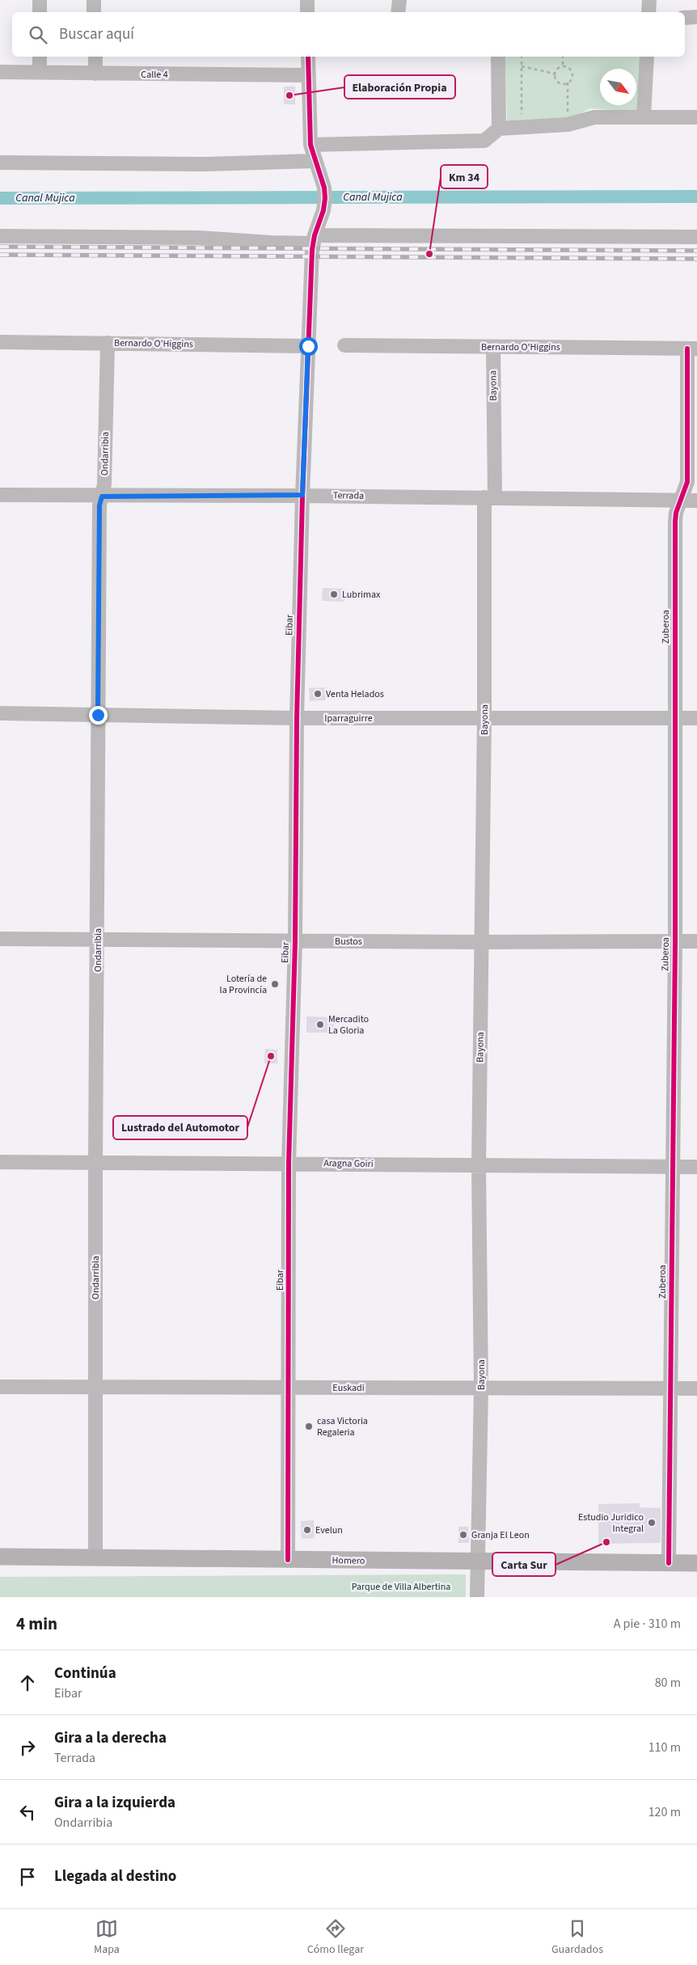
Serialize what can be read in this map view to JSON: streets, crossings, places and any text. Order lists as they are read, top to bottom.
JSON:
{
  "streets": {
    "main road": ["Homero"],
    "street": [
      "Calle 4",
      "Bernardo O'Higgins",
      "Bayona",
      "Ondarribia",
      "Terrada",
      "Eibar",
      "Zuberoa",
      "Iparraguirre",
      "Bustos",
      "Aragna Goiri",
      "Euskadi"
    ]
  },
  "crossings": [
    ["Bernardo O'Higgins", "Bayona"],
    ["Bernardo O'Higgins", "Ondarribia"],
    ["Bernardo O'Higgins", "Eibar"],
    ["Bernardo O'Higgins", "Zuberoa"],
    ["Bayona", "Terrada"],
    ["Bayona", "Iparraguirre"],
    ["Bayona", "Bustos"],
    ["Bayona", "Aragna Goiri"],
    ["Bayona", "Euskadi"],
    ["Bayona", "Homero"],
    ["Ondarribia", "Terrada"],
    ["Ondarribia", "Iparraguirre"],
    ["Ondarribia", "Bustos"],
    ["Ondarribia", "Aragna Goiri"],
    ["Ondarribia", "Euskadi"],
    ["Ondarribia", "Homero"],
    ["Terrada", "Eibar"],
    ["Terrada", "Zuberoa"],
    ["Eibar", "Iparraguirre"],
    ["Eibar", "Bustos"],
    ["Eibar", "Aragna Goiri"],
    ["Eibar", "Euskadi"],
    ["Eibar", "Homero"],
    ["Zuberoa", "Iparraguirre"],
    ["Zuberoa", "Bustos"],
    ["Zuberoa", "Aragna Goiri"],
    ["Zuberoa", "Euskadi"],
    ["Zuberoa", "Homero"]
  ],
  "water": ["Canal Mujica"],
  "parks": ["Parque de Villa Albertina"],
  "places": [
    "Elaboración Propia",
    "Km 34",
    "Lubrimax",
    "Venta Helados",
    "Lotería de la Provincía",
    "Mercadito La Gloria",
    "Lustrado del Automotor",
    "casa Victoria Regaleria",
    "Estudio Juridico Integral",
    "Evelun",
    "Granja El Leon",
    "Carta Sur"
  ],
  "north": "bottom right",
  "page": {
    "search": "Buscar aquí",
    "heading": ["4 min", "A pie · 310 m"],
    "list": [
      ["Continúa", "Eibar", "80 m"],
      ["Gira a la derecha", "Terrada", "110 m"],
      ["Gira a la izquierda", "Ondarribia", "120 m"],
      "Llegada al destino"
    ],
    "nav": ["Mapa", "Cómo llegar", "Guardados"]
  }
}
